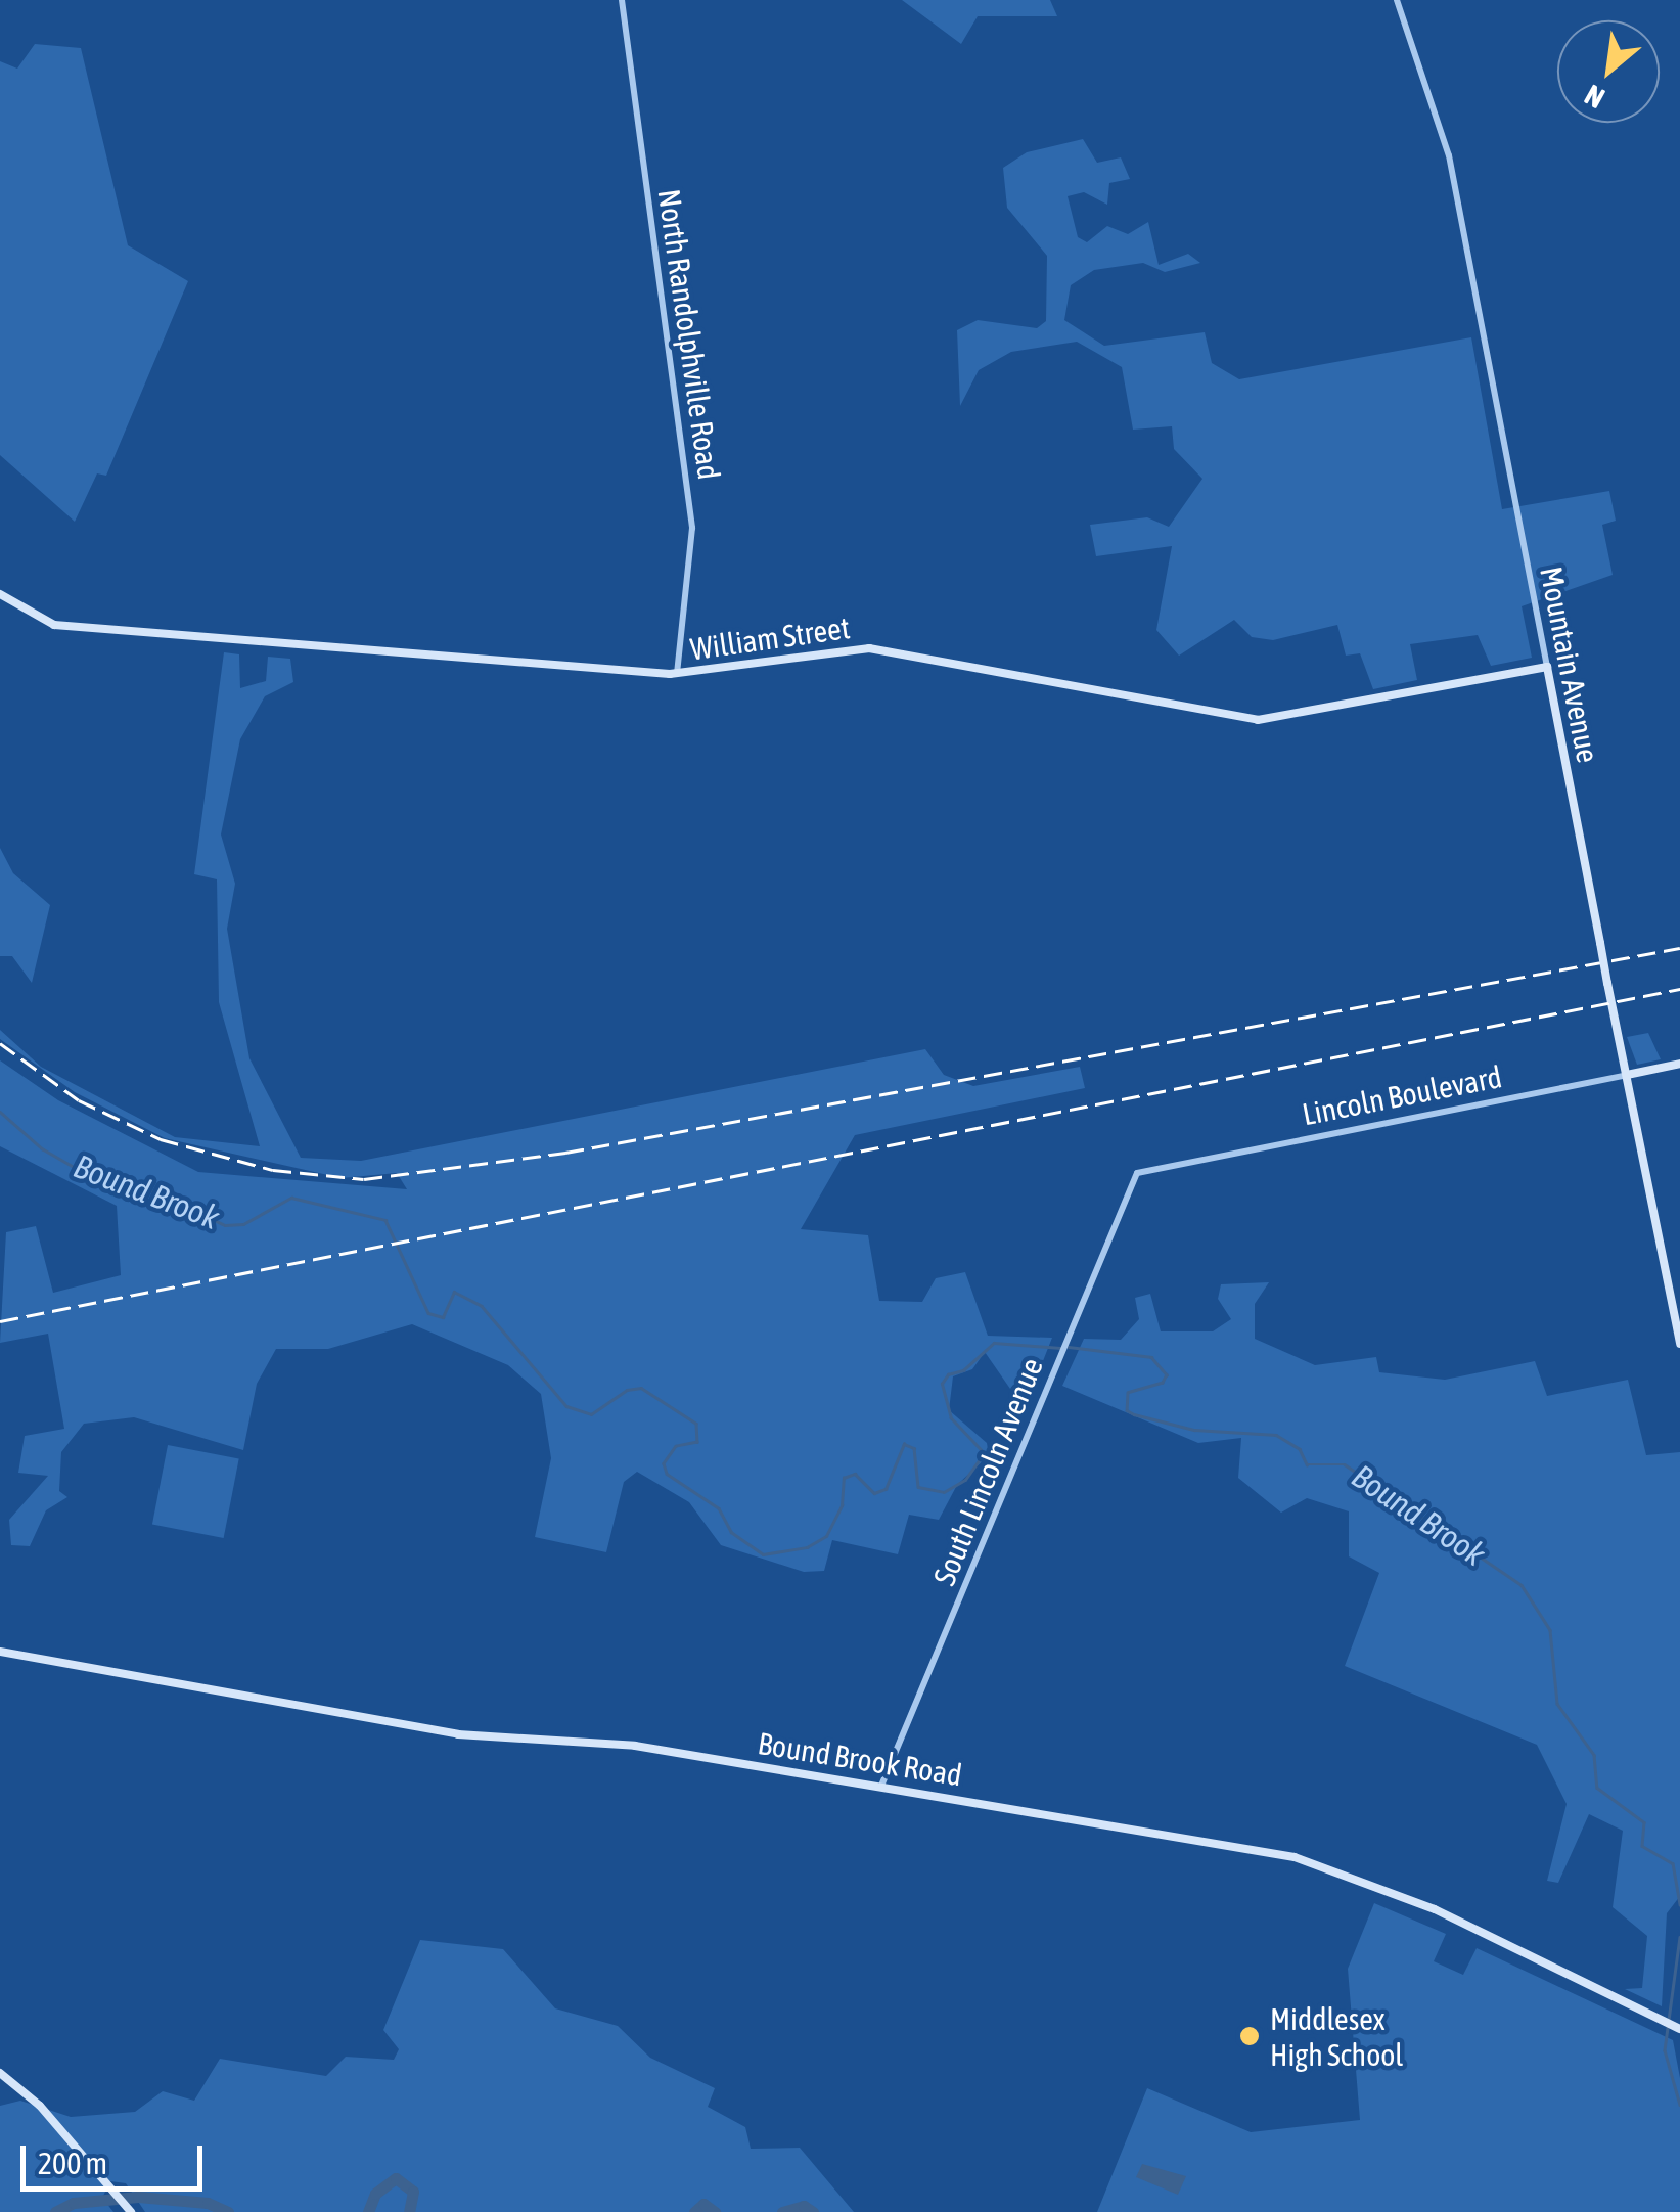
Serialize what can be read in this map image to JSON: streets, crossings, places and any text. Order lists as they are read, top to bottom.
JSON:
{
  "streets": {
    "main road": [
      "William Street",
      "Mountain Avenue",
      "Lincoln Boulevard",
      "Bound Brook Road"
    ],
    "street": ["North Randolphville Road", "South Lincoln Avenue"]
  },
  "crossings": [
    ["North Randolphville Road", "William Street"],
    ["William Street", "Mountain Avenue"],
    ["Mountain Avenue", "Lincoln Boulevard"],
    ["Lincoln Boulevard", "South Lincoln Avenue"],
    ["South Lincoln Avenue", "Bound Brook Road"]
  ],
  "water": ["Bound Brook"],
  "places": ["Middlesex High School"],
  "scale_bar": "200 m",
  "north": "bottom left"
}
